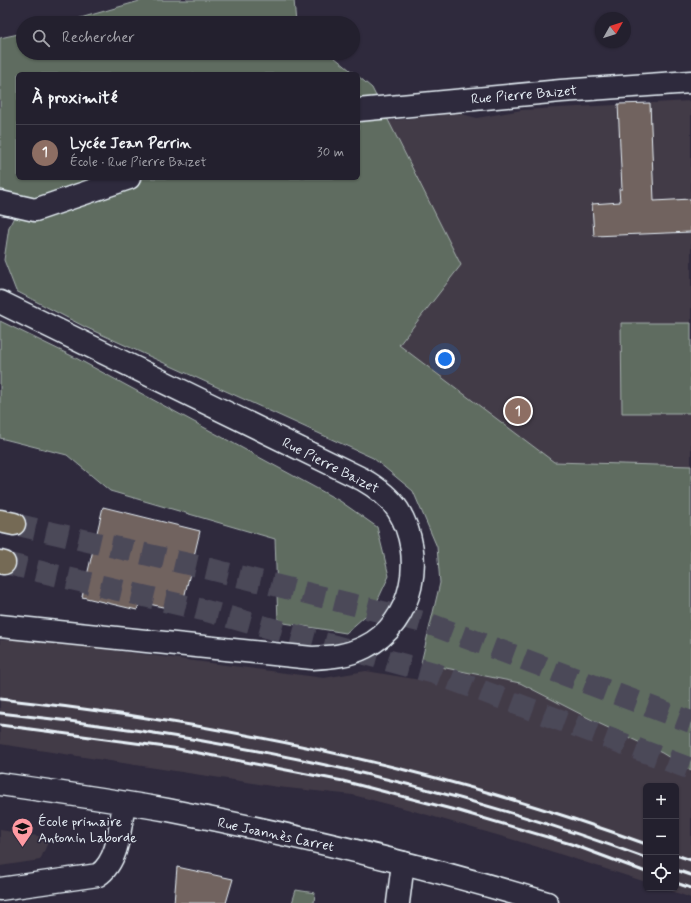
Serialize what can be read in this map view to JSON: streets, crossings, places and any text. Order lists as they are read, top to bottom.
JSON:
{
  "streets": {
    "street": ["Rue Pierre Baizet", "Rue Joannès Carret"]
  },
  "places": {
    "school or university": ["École primaire Antonin Laborde"]
  },
  "north": "top right",
  "page": {
    "search": "Rechercher",
    "heading": "À proximité",
    "list": [
      {
        "mark": "1",
        "name": "Lycée Jean Perrin",
        "note": "École · Rue Pierre Baizet",
        "value": "30 m"
      }
    ],
    "pins": "1",
    "map_buttons": ["+", "−"]
  }
}
